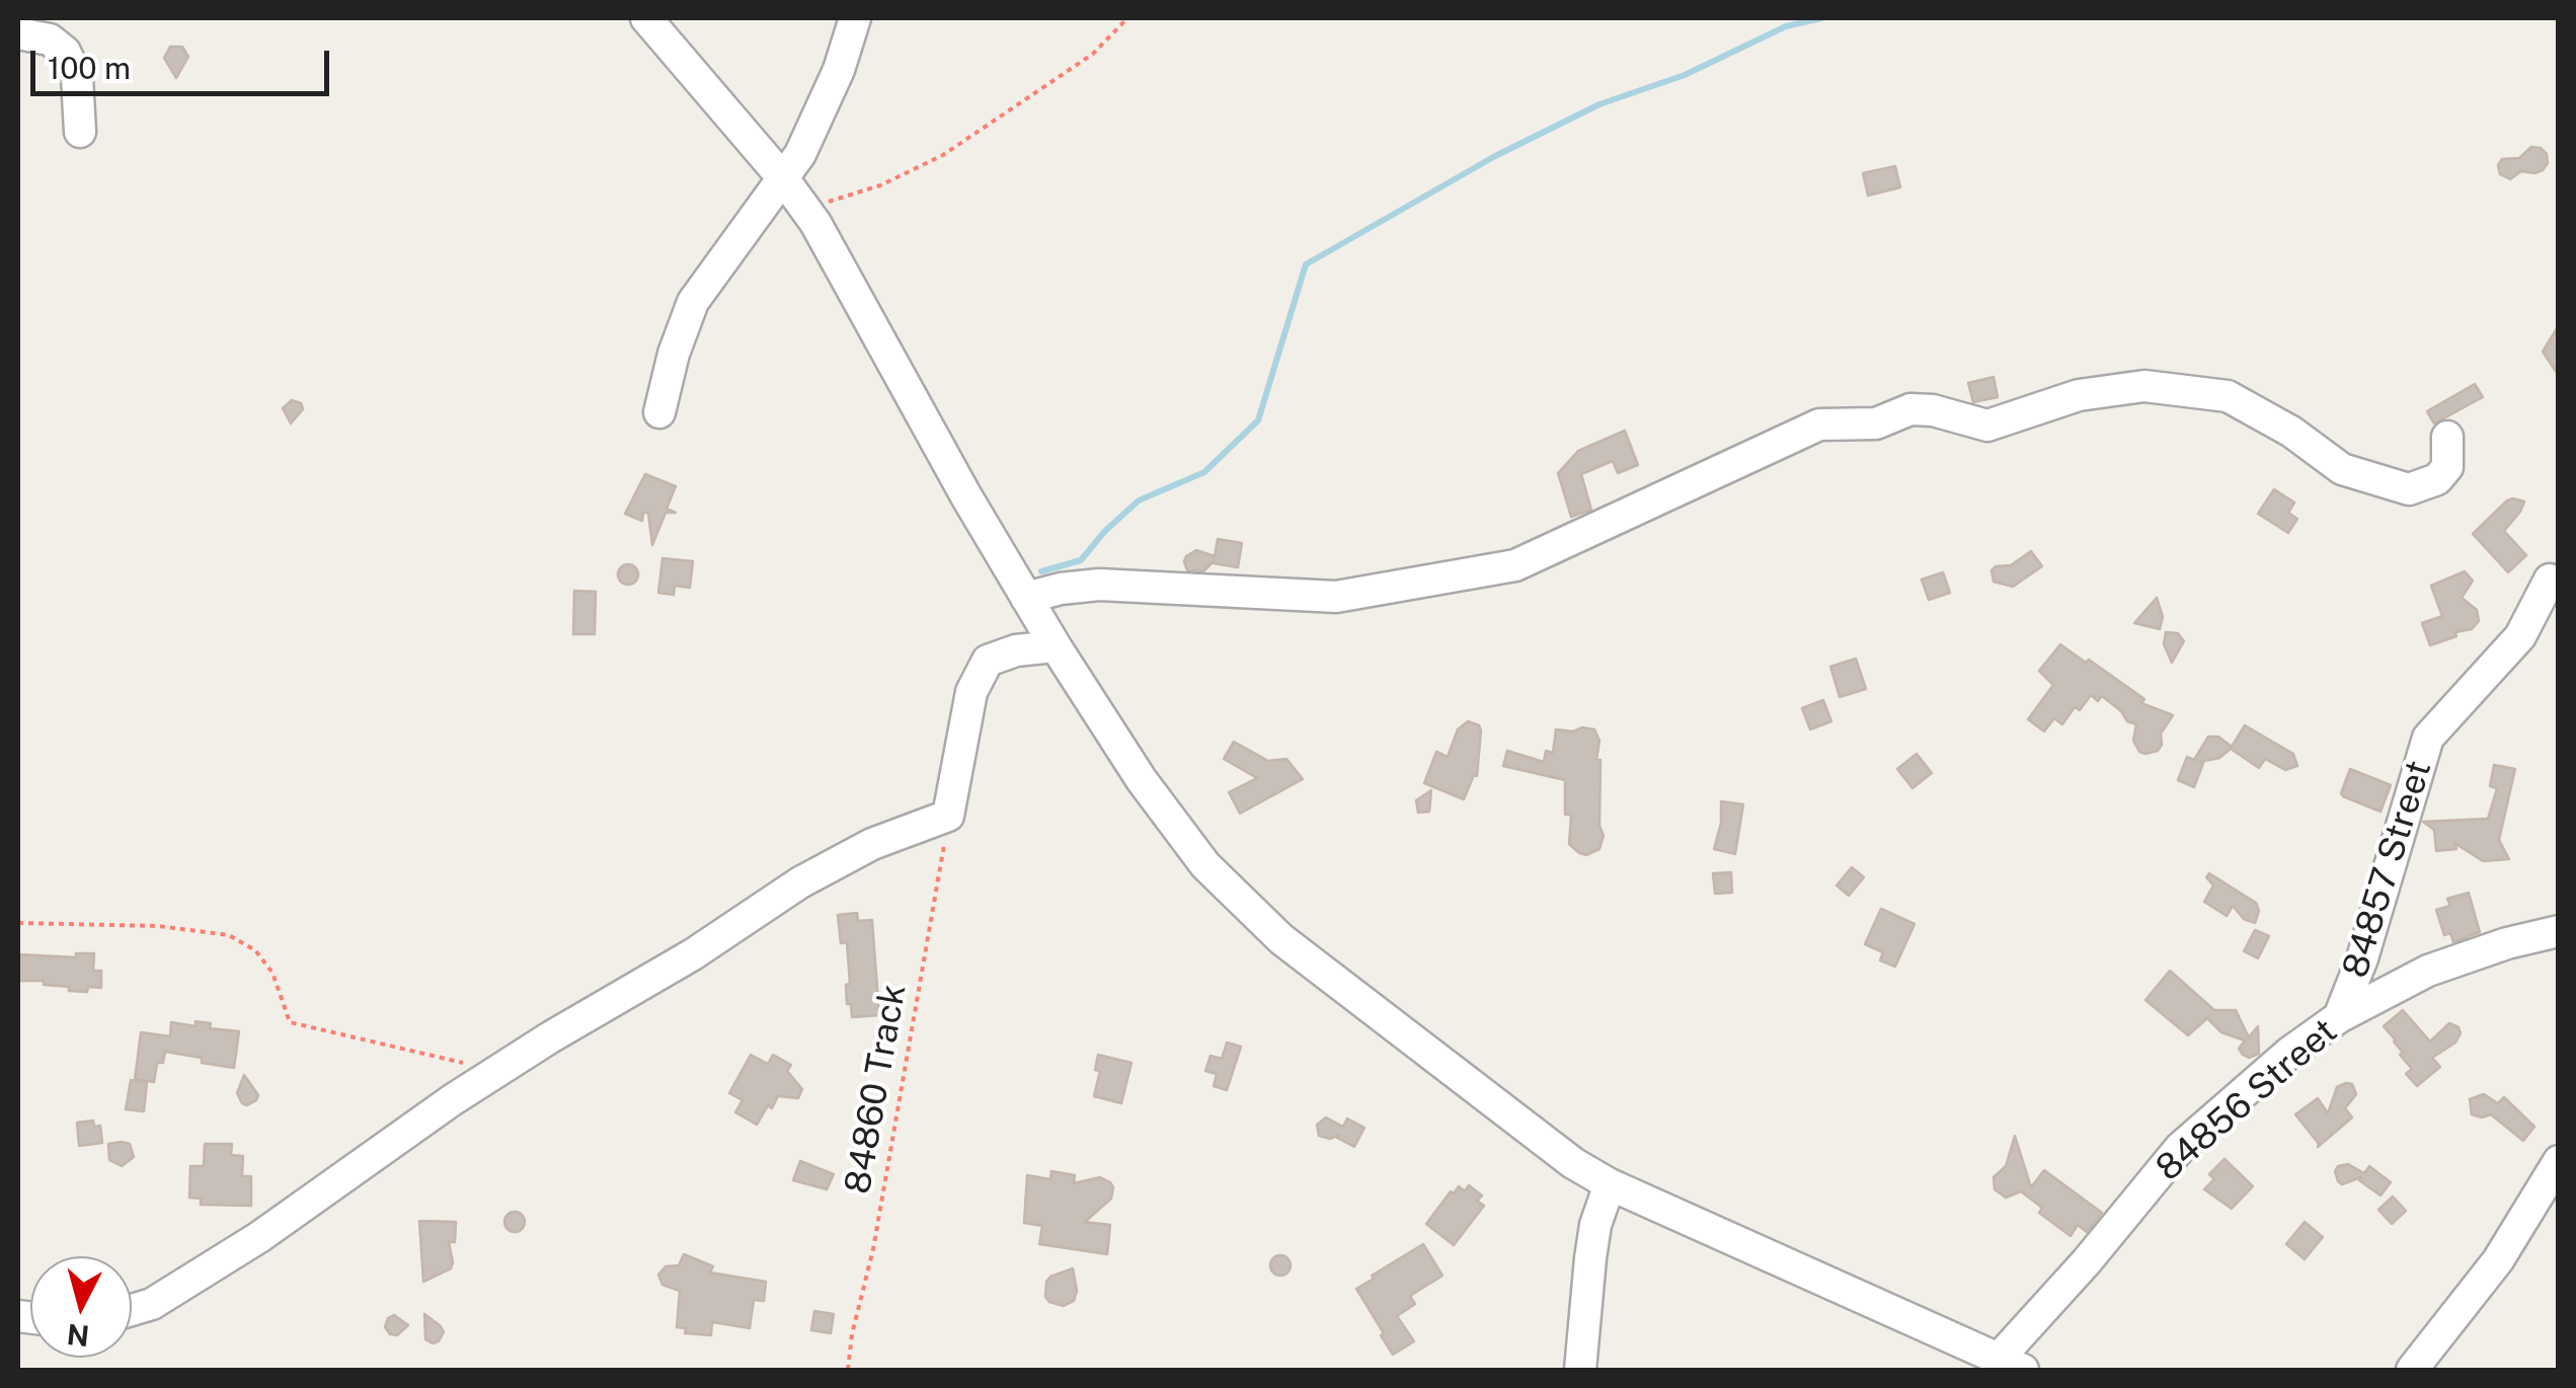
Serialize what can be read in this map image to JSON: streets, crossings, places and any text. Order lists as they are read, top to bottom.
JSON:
{
  "streets": {
    "street": ["84857 Street", "84856 Street"],
    "path": ["84860 Track"]
  },
  "crossings": [
    ["84857 Street", "84856 Street"]
  ],
  "scale_bar": "100 m",
  "north": "bottom"
}
